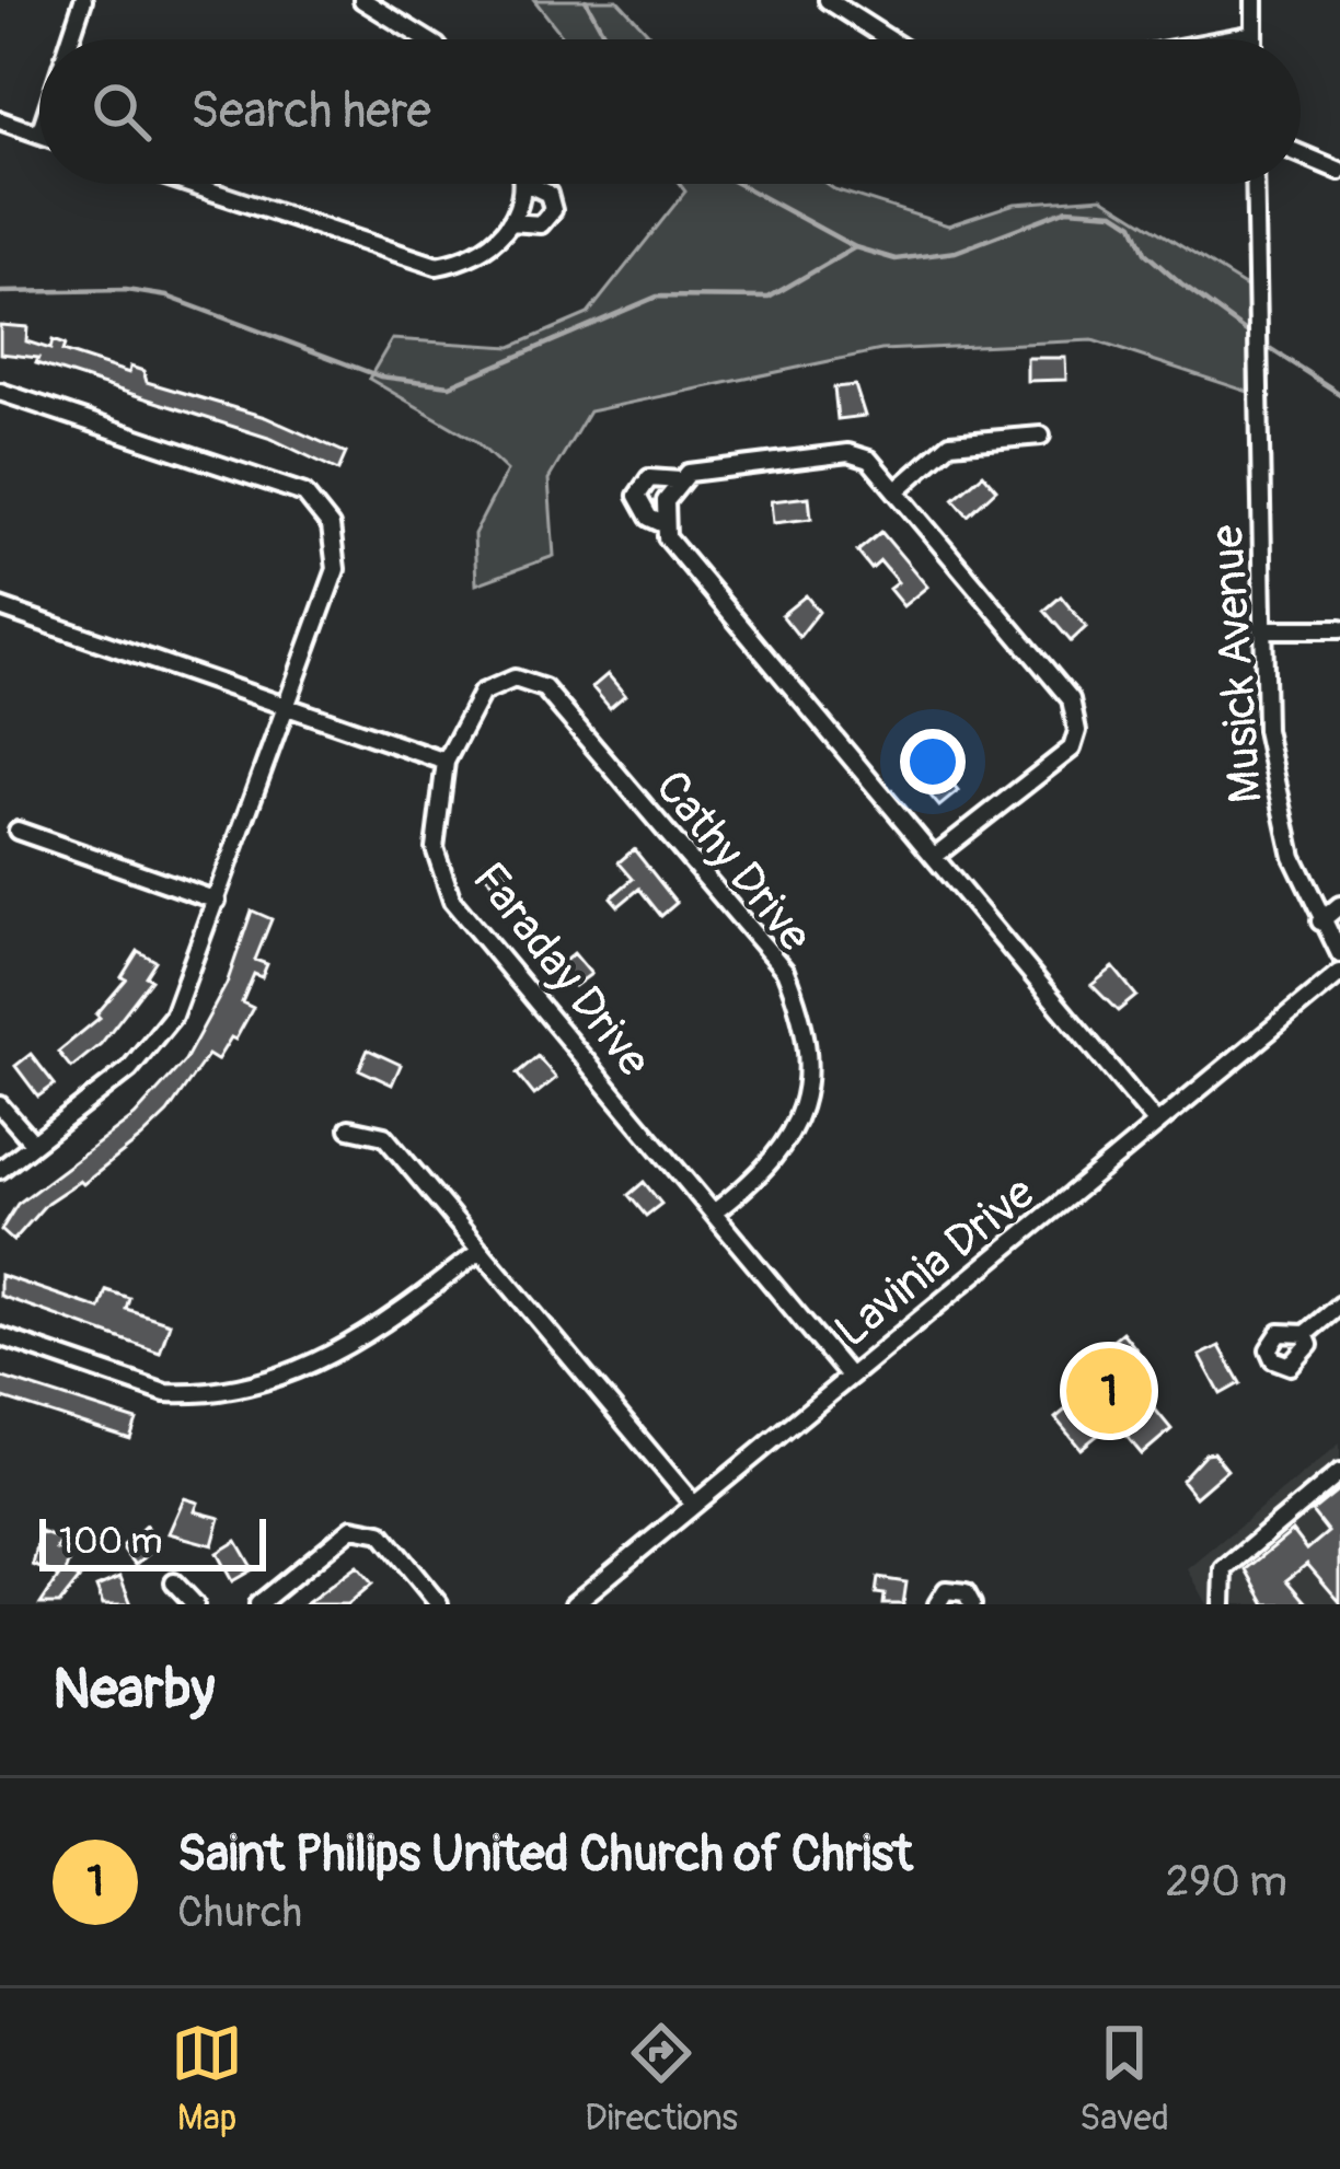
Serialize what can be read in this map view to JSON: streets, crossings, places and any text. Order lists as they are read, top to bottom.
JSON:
{
  "streets": {
    "street": [
      "Musick Avenue",
      "Cathy Drive",
      "Faraday Drive",
      "Lavinia Drive"
    ]
  },
  "crossings": [
    ["Cathy Drive", "Faraday Drive"],
    ["Faraday Drive", "Lavinia Drive"]
  ],
  "scale_bar": "100 m",
  "page": {
    "search": "Search here",
    "pins": "1",
    "scale": "100 m",
    "heading": "Nearby",
    "list": [
      {
        "mark": "1",
        "name": "Saint Philips United Church of Christ",
        "note": "Church",
        "value": "290 m"
      }
    ],
    "nav": ["Map", "Directions", "Saved"]
  }
}
